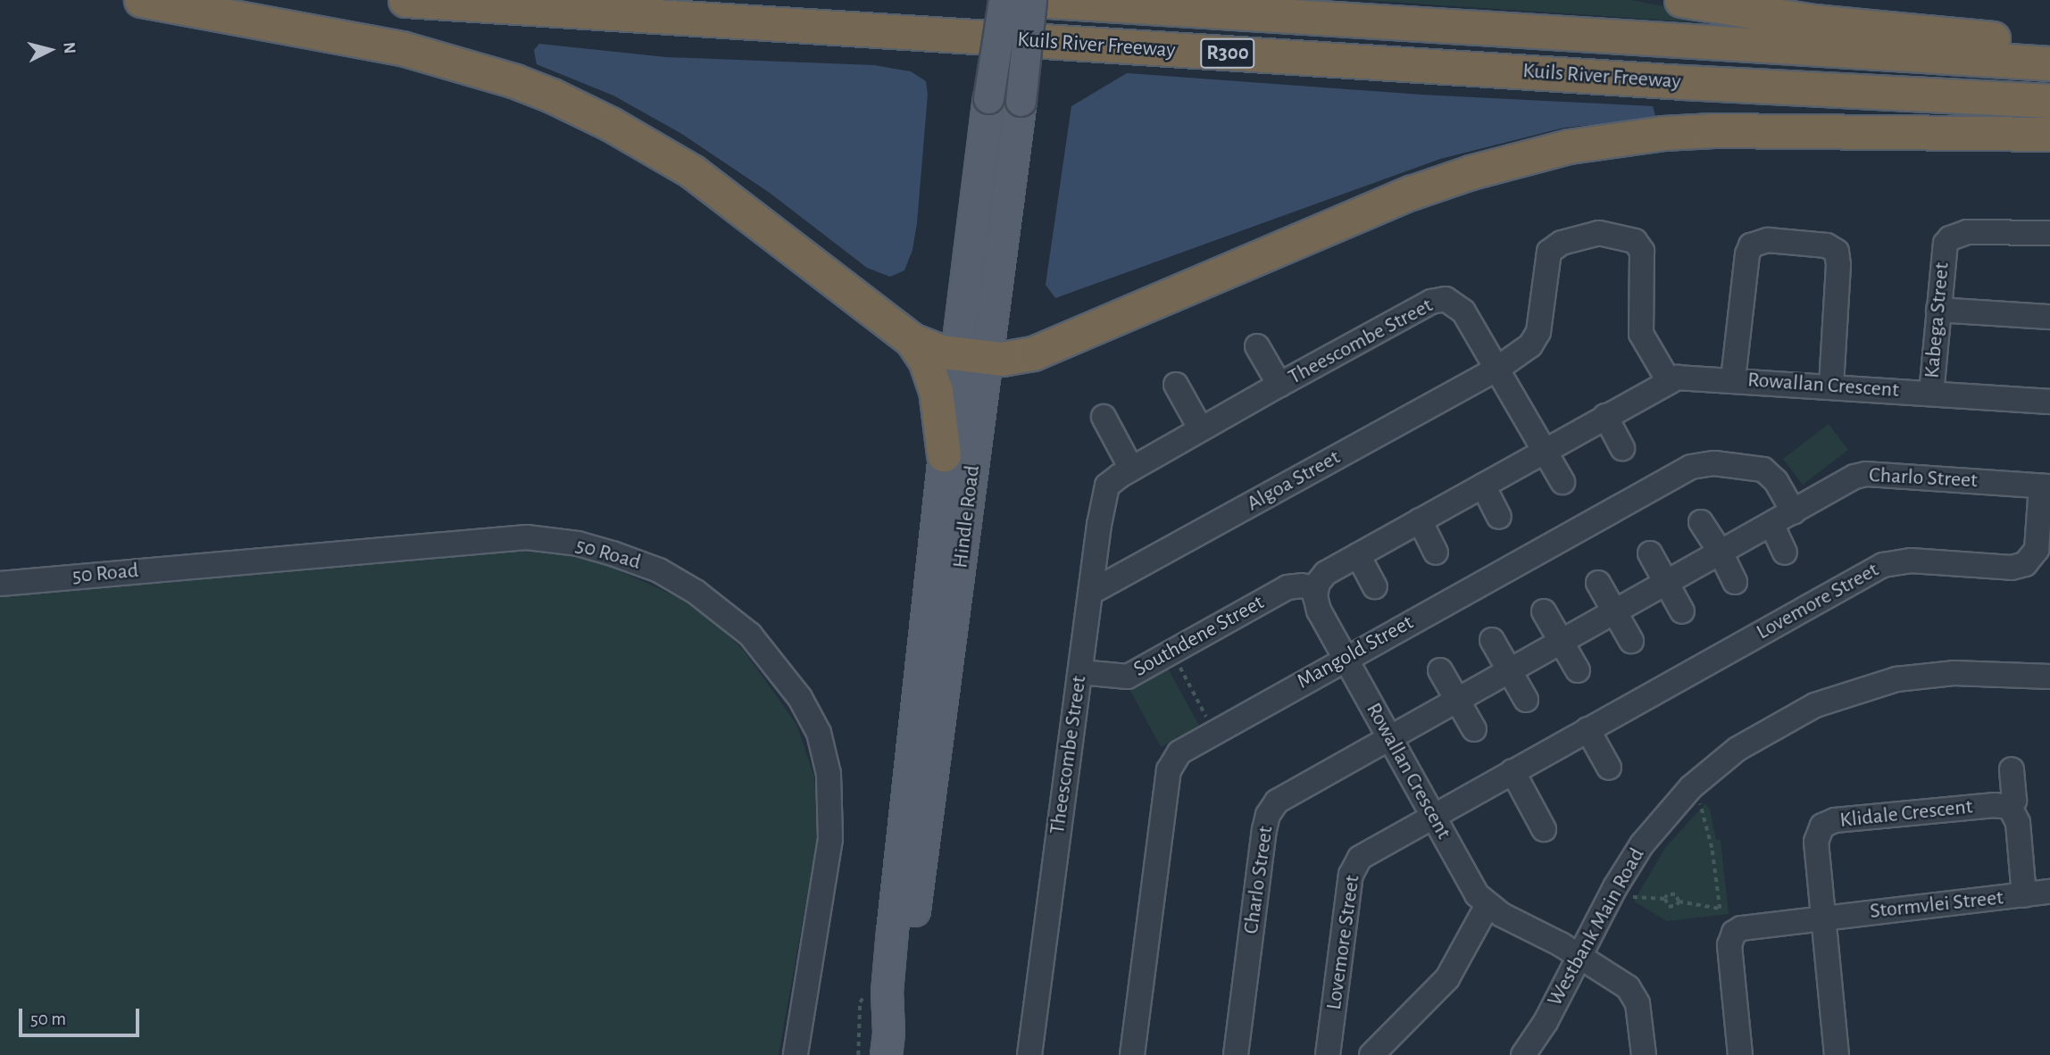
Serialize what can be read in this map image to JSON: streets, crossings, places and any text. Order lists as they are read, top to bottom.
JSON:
{
  "streets": {
    "highway": ["Kuils River Freeway", "R300"],
    "main road": ["Hindle Road"],
    "street": [
      "Kabega Street",
      "Theescombe Street",
      "Rowallan Crescent",
      "Charlo Street",
      "Algoa Street",
      "50 Road",
      "Lovemore Street",
      "Southdene Street",
      "Mangold Street",
      "Klidale Crescent",
      "Stormvlei Street",
      "Westbank Main Road"
    ]
  },
  "crossings": [
    ["Kuils River Freeway", "Hindle Road"],
    ["Kabega Street", "Rowallan Crescent"],
    ["Theescombe Street", "Rowallan Crescent"],
    ["Theescombe Street", "Algoa Street"],
    ["Theescombe Street", "Southdene Street"],
    ["Rowallan Crescent", "Charlo Street"],
    ["Rowallan Crescent", "Algoa Street"],
    ["Rowallan Crescent", "Lovemore Street"],
    ["Rowallan Crescent", "Southdene Street"],
    ["Rowallan Crescent", "Mangold Street"],
    ["Rowallan Crescent", "Westbank Main Road"],
    ["Charlo Street", "Lovemore Street"],
    ["Charlo Street", "Mangold Street"],
    ["Klidale Crescent", "Stormvlei Street"]
  ],
  "scale_bar": "50 m",
  "north": "right"
}
